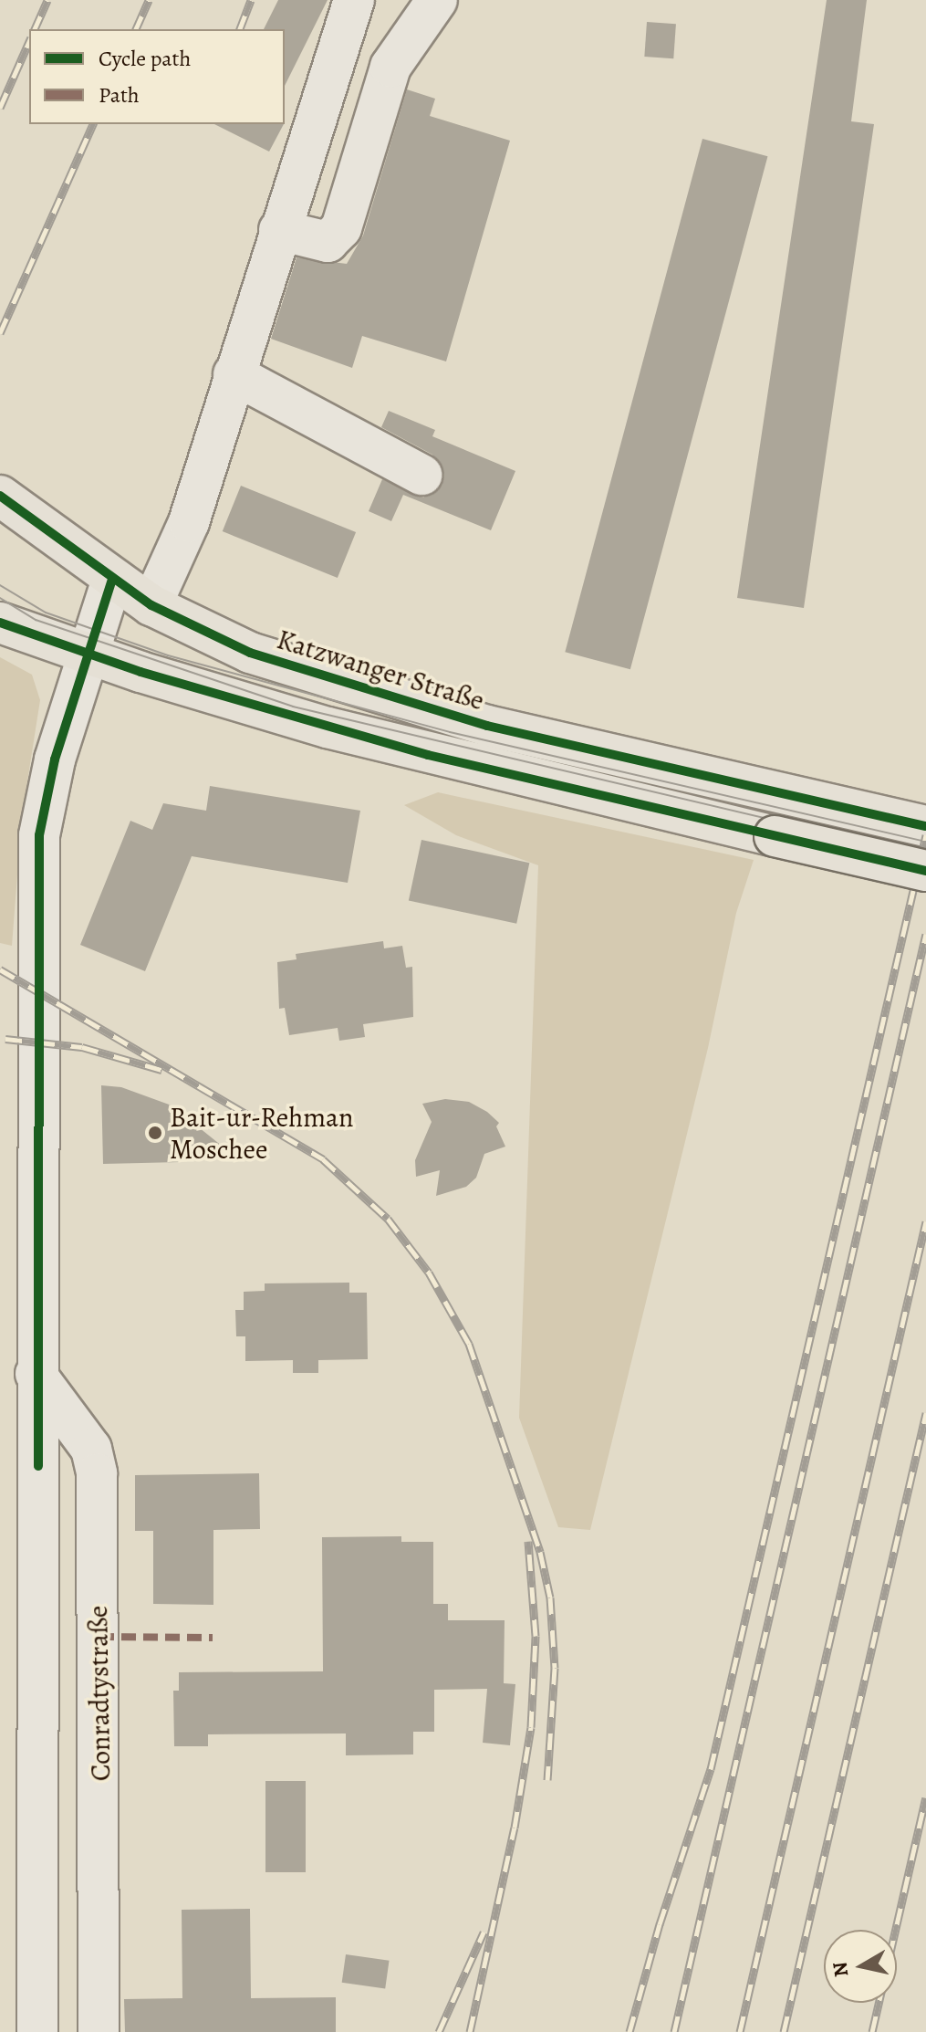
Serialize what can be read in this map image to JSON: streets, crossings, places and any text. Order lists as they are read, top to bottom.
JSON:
{
  "streets": {
    "main road": ["Katzwanger Straße"],
    "street": ["Conradtystraße"]
  },
  "places": ["Bait-ur-Rehman Moschee"],
  "legend": ["Cycle path", "Path"],
  "north": "left"
}
